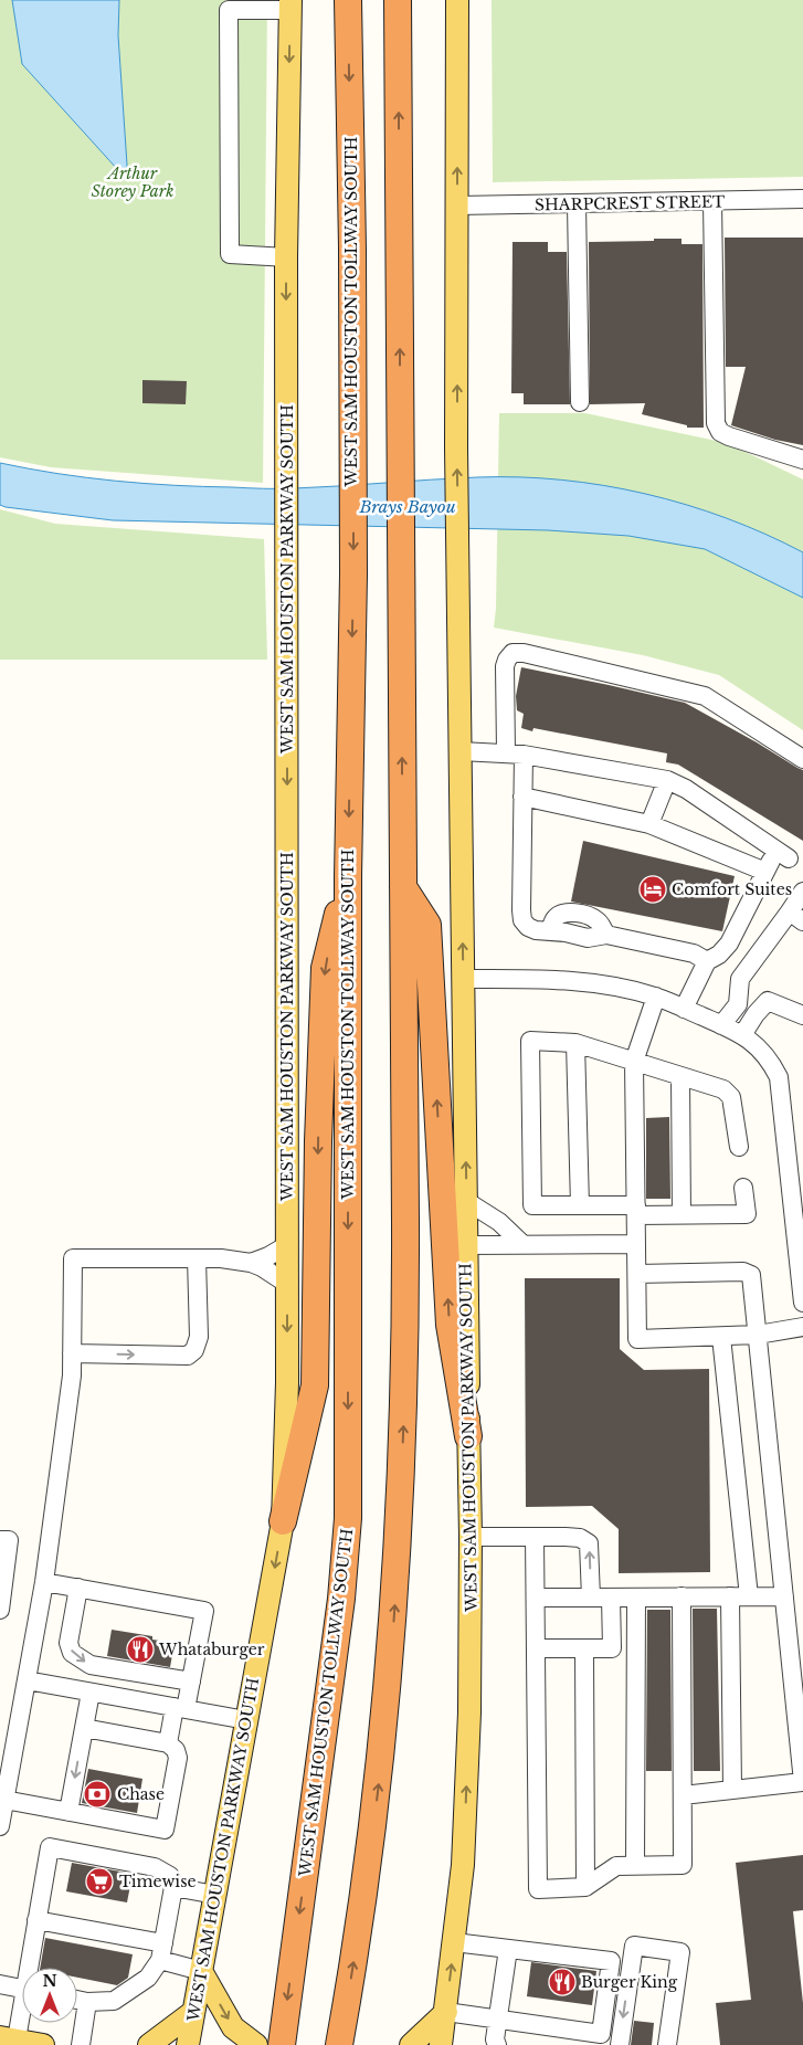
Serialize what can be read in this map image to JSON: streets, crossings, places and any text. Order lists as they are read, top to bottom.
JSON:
{
  "streets": {
    "highway": ["WEST SAM HOUSTON TOLLWAY SOUTH"],
    "main road": ["WEST SAM HOUSTON PARKWAY SOUTH"],
    "street": ["SHARPCREST STREET"]
  },
  "crossings": [
    ["SHARPCREST STREET", "WEST SAM HOUSTON PARKWAY SOUTH"]
  ],
  "water": ["Brays Bayou"],
  "parks": ["Arthur Storey Park"],
  "places": {
    "hotel": ["Comfort Suites"],
    "restaurant": ["Whataburger", "Burger King"],
    "bank": ["Chase"],
    "supermarket": ["Timewise"]
  },
  "north": "top"
}
